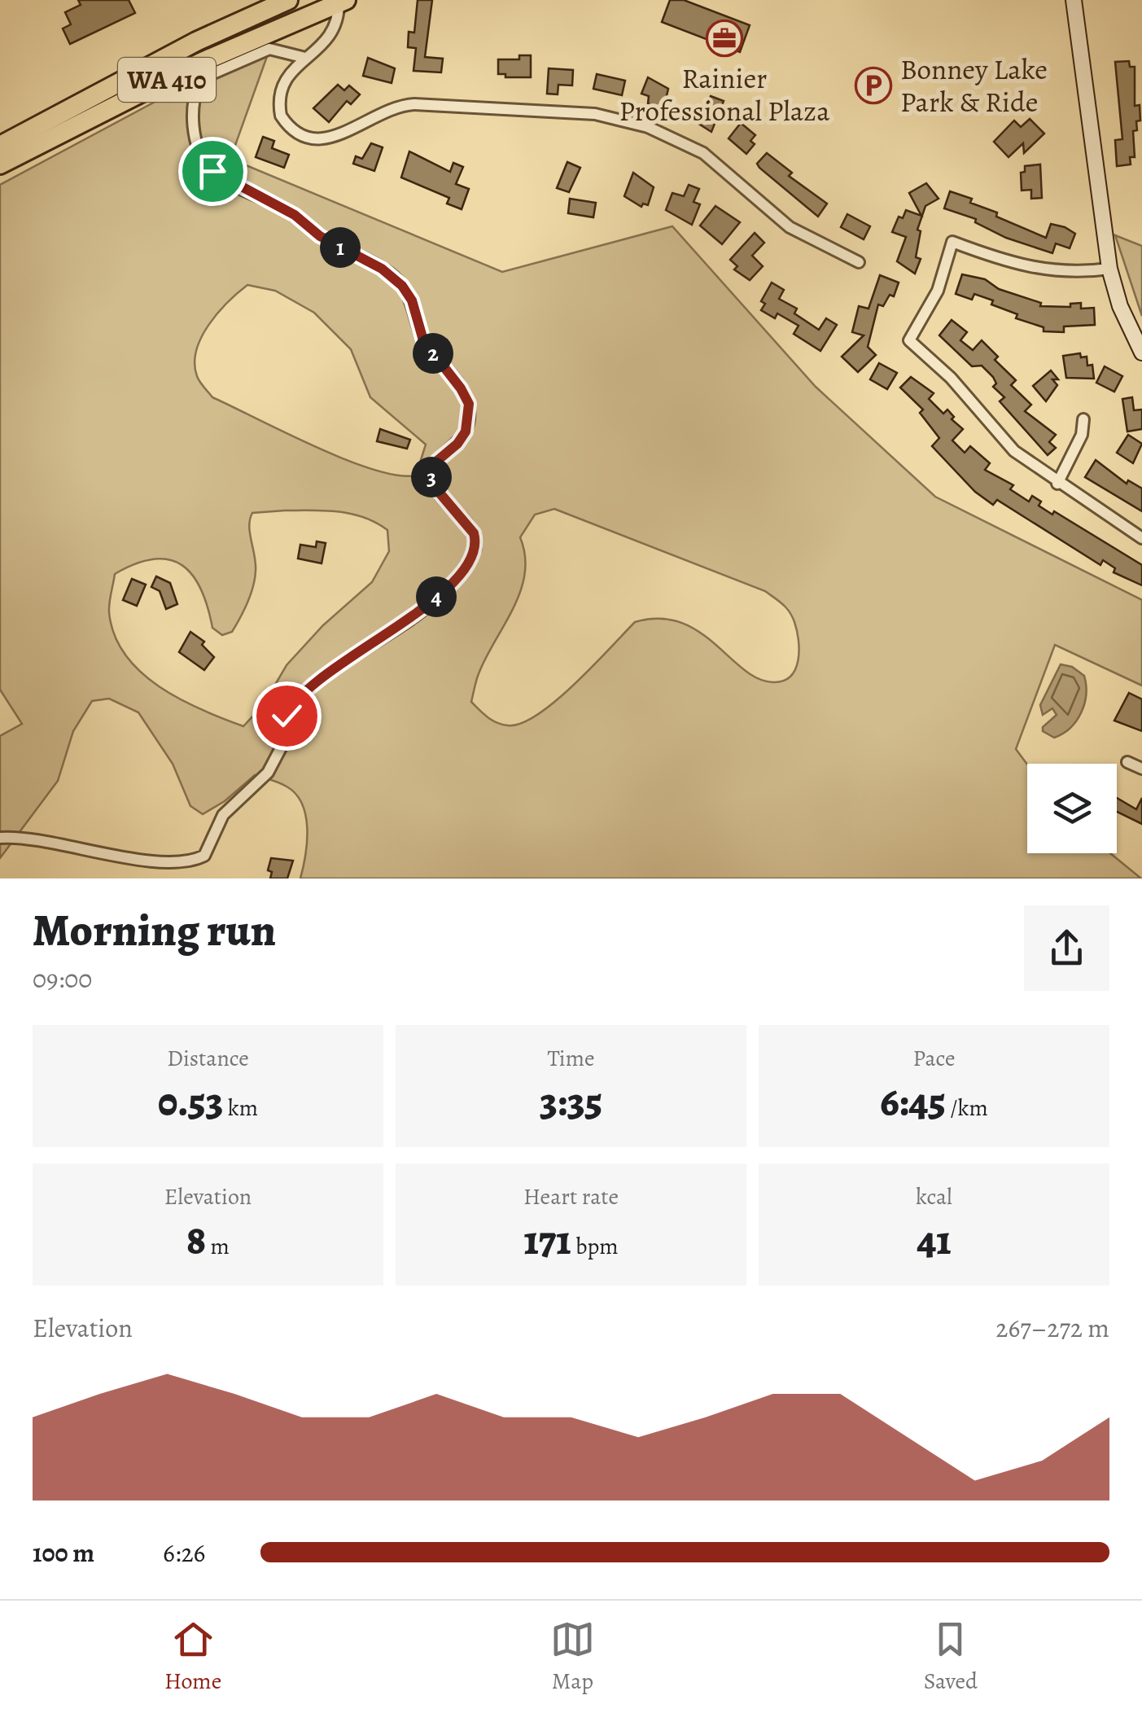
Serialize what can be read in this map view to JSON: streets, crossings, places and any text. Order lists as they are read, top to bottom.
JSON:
{
  "streets": {
    "highway": ["WA 410"]
  },
  "places": {
    "office": ["Rainier Professional Plaza"],
    "parking": ["Bonney Lake Park & Ride"]
  },
  "page": {
    "pins": [
      "1",
      "2",
      "3",
      "4"
    ],
    "heading": ["Morning run", "09:00"],
    "stats": [
      ["Distance", "0.53 km"],
      ["Time", "3:35"],
      ["Pace", "6:45 /km"],
      ["Elevation", "8 m"],
      ["Heart rate", "171 bpm"],
      ["kcal", "41"]
    ],
    "chart": ["Elevation", "267–272 m"],
    "list": [
      {
        "name": "100 m",
        "note": "6:26"
      }
    ],
    "tabs": ["Home", "Map", "Saved"]
  }
}
